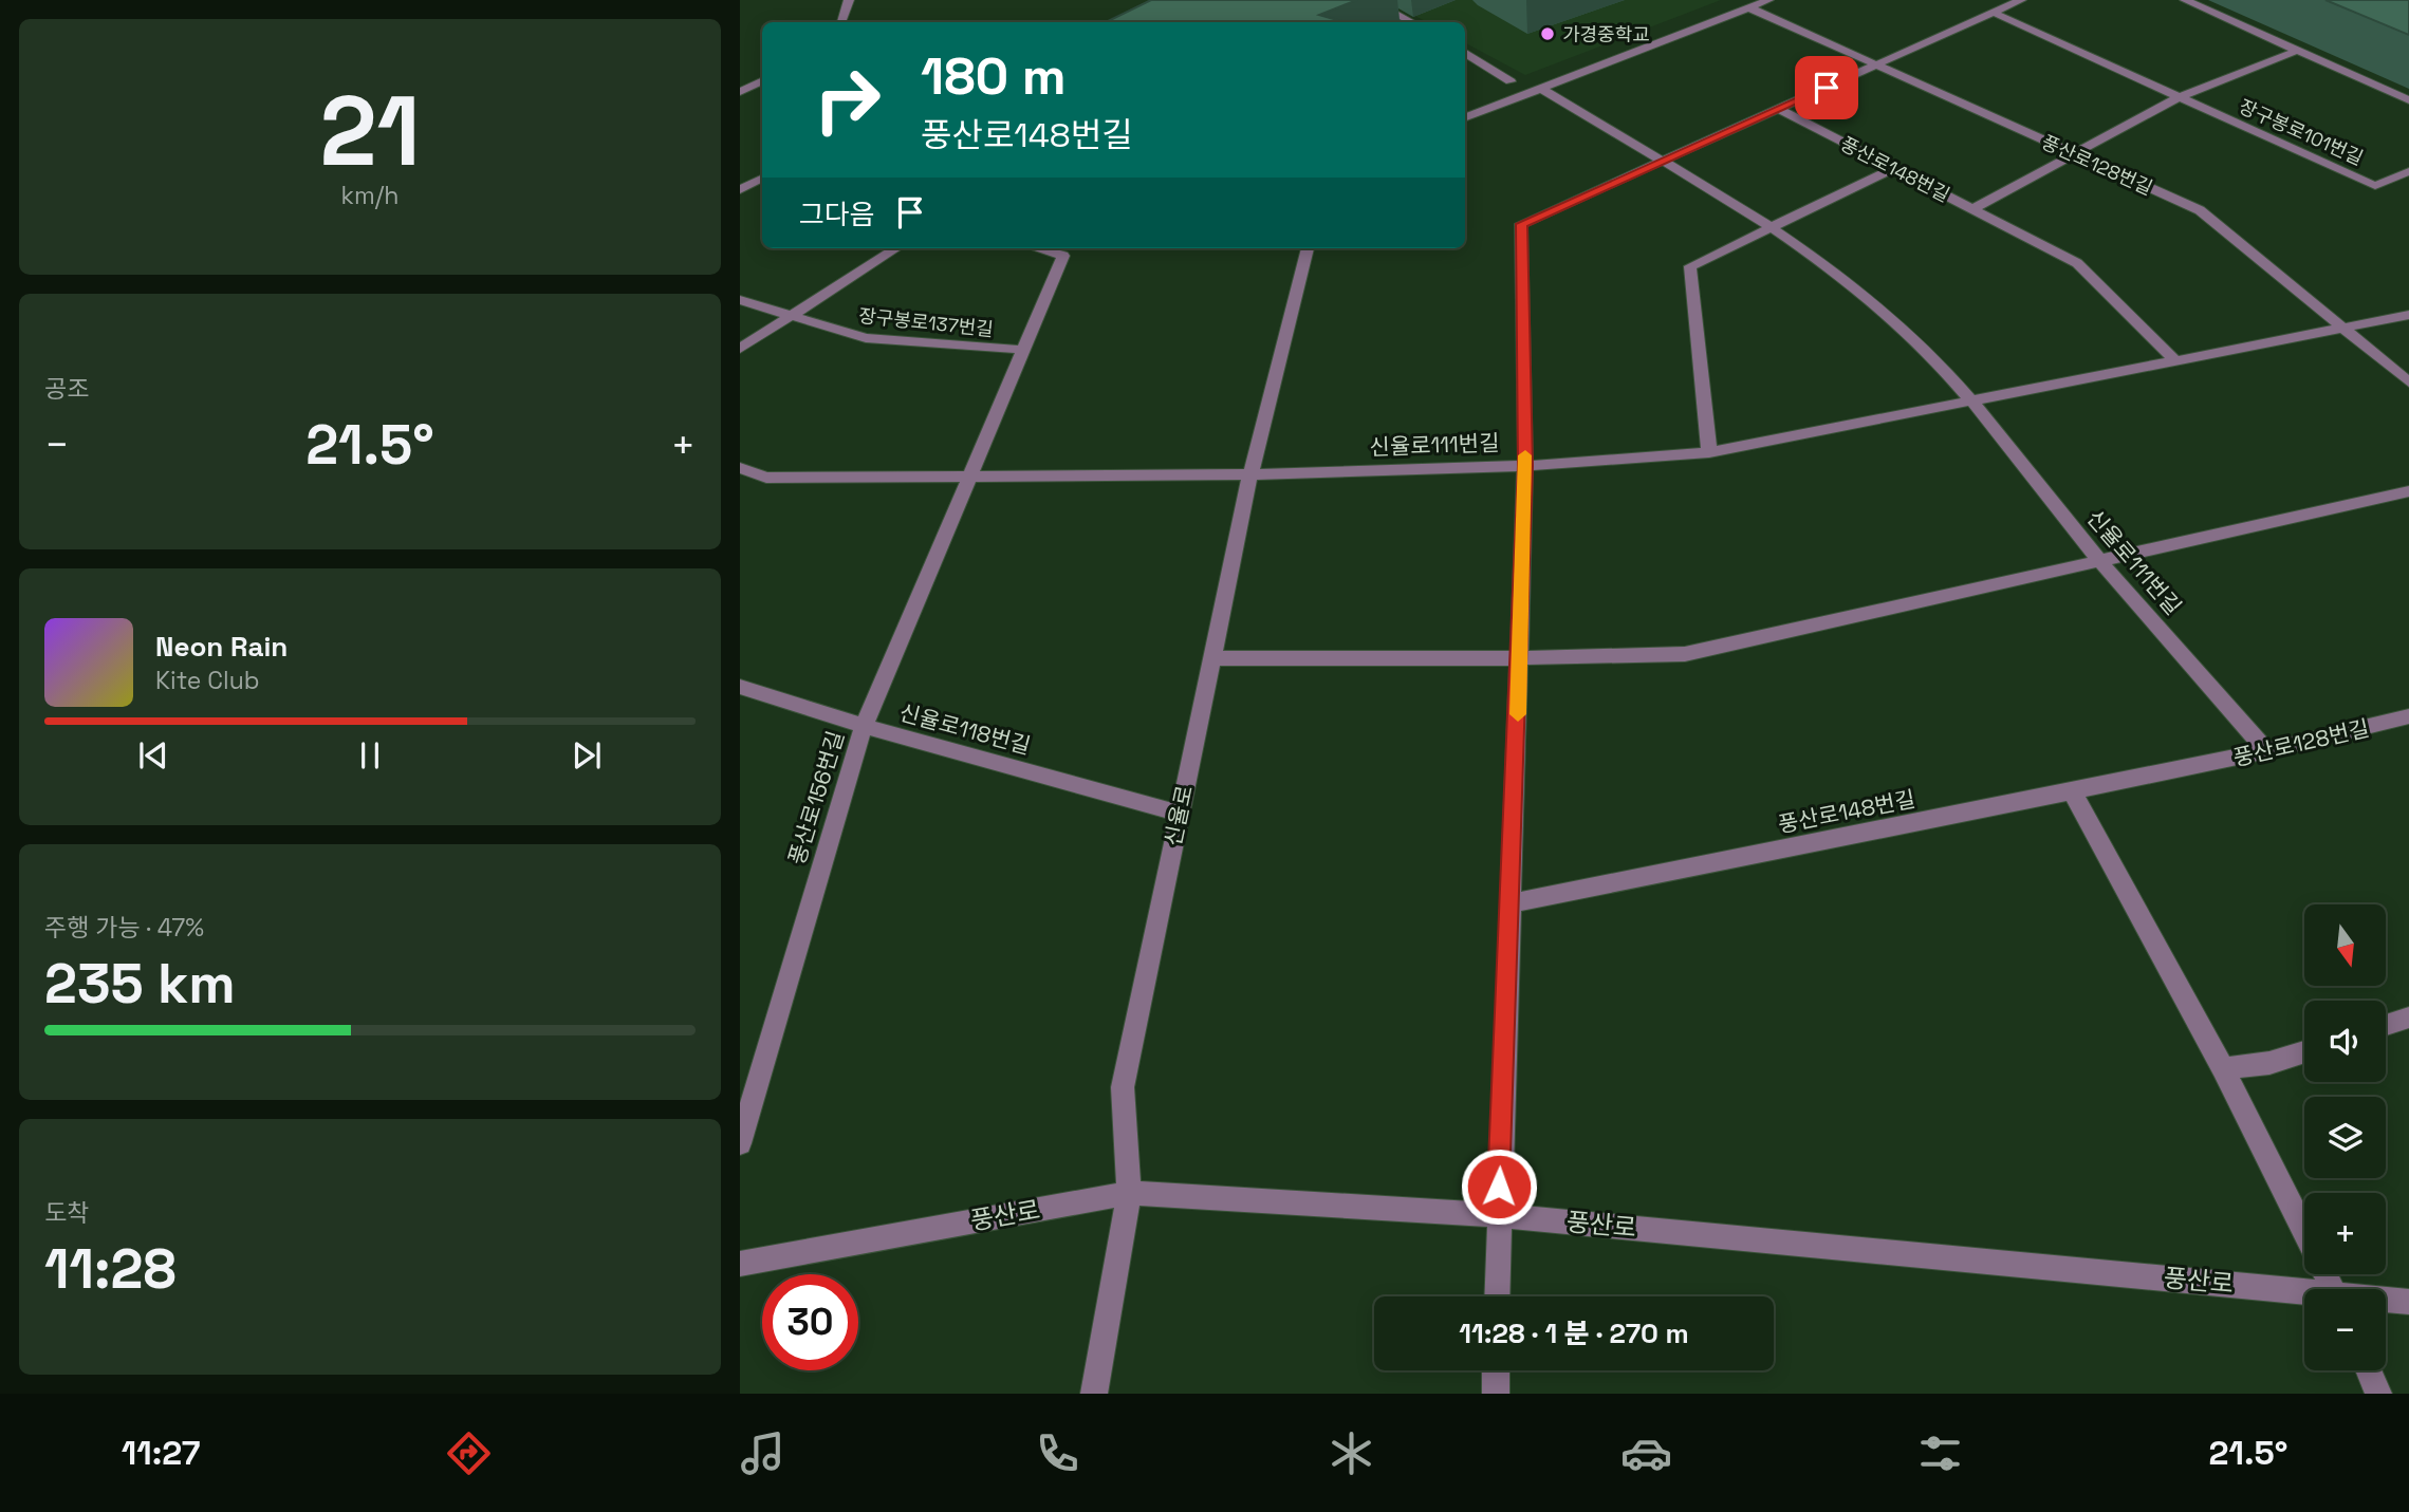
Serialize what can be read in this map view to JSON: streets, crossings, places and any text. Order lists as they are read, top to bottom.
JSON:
{
  "streets": {
    "street": [
      "장구봉로101번길",
      "풍산로128번길",
      "풍산로148번길",
      "장구봉로137번길",
      "신율로111번길",
      "신율로118번길",
      "풍산로156번길",
      "신율로",
      "풍산로"
    ]
  },
  "crossings": [
    ["풍산로128번길", "풍산로148번길"],
    ["풍산로128번길", "신율로111번길"],
    ["장구봉로137번길", "풍산로156번길"],
    ["신율로111번길", "풍산로156번길"],
    ["신율로111번길", "신율로"],
    ["신율로118번길", "풍산로156번길"],
    ["신율로118번길", "신율로"],
    ["신율로", "풍산로"]
  ],
  "places": ["가경중학교"],
  "north": "bottom",
  "page": {
    "tile": [
      ["21", "km/h"],
      "공조",
      ["주행 가능 · 47%", "235 km"],
      ["도착", "11:28"]
    ],
    "turn": ["180 m", "풍산로148번길"],
    "then": "그다음",
    "heat": ["−", "21.5°", "+"],
    "song": ["Neon Rain", "Kite Club"],
    "map_buttons": ["+", "−"],
    "limit": "30",
    "trip": "11:28 · 1 분 · 270 m",
    "tabs": ["11:27", "21.5°"]
  }
}
